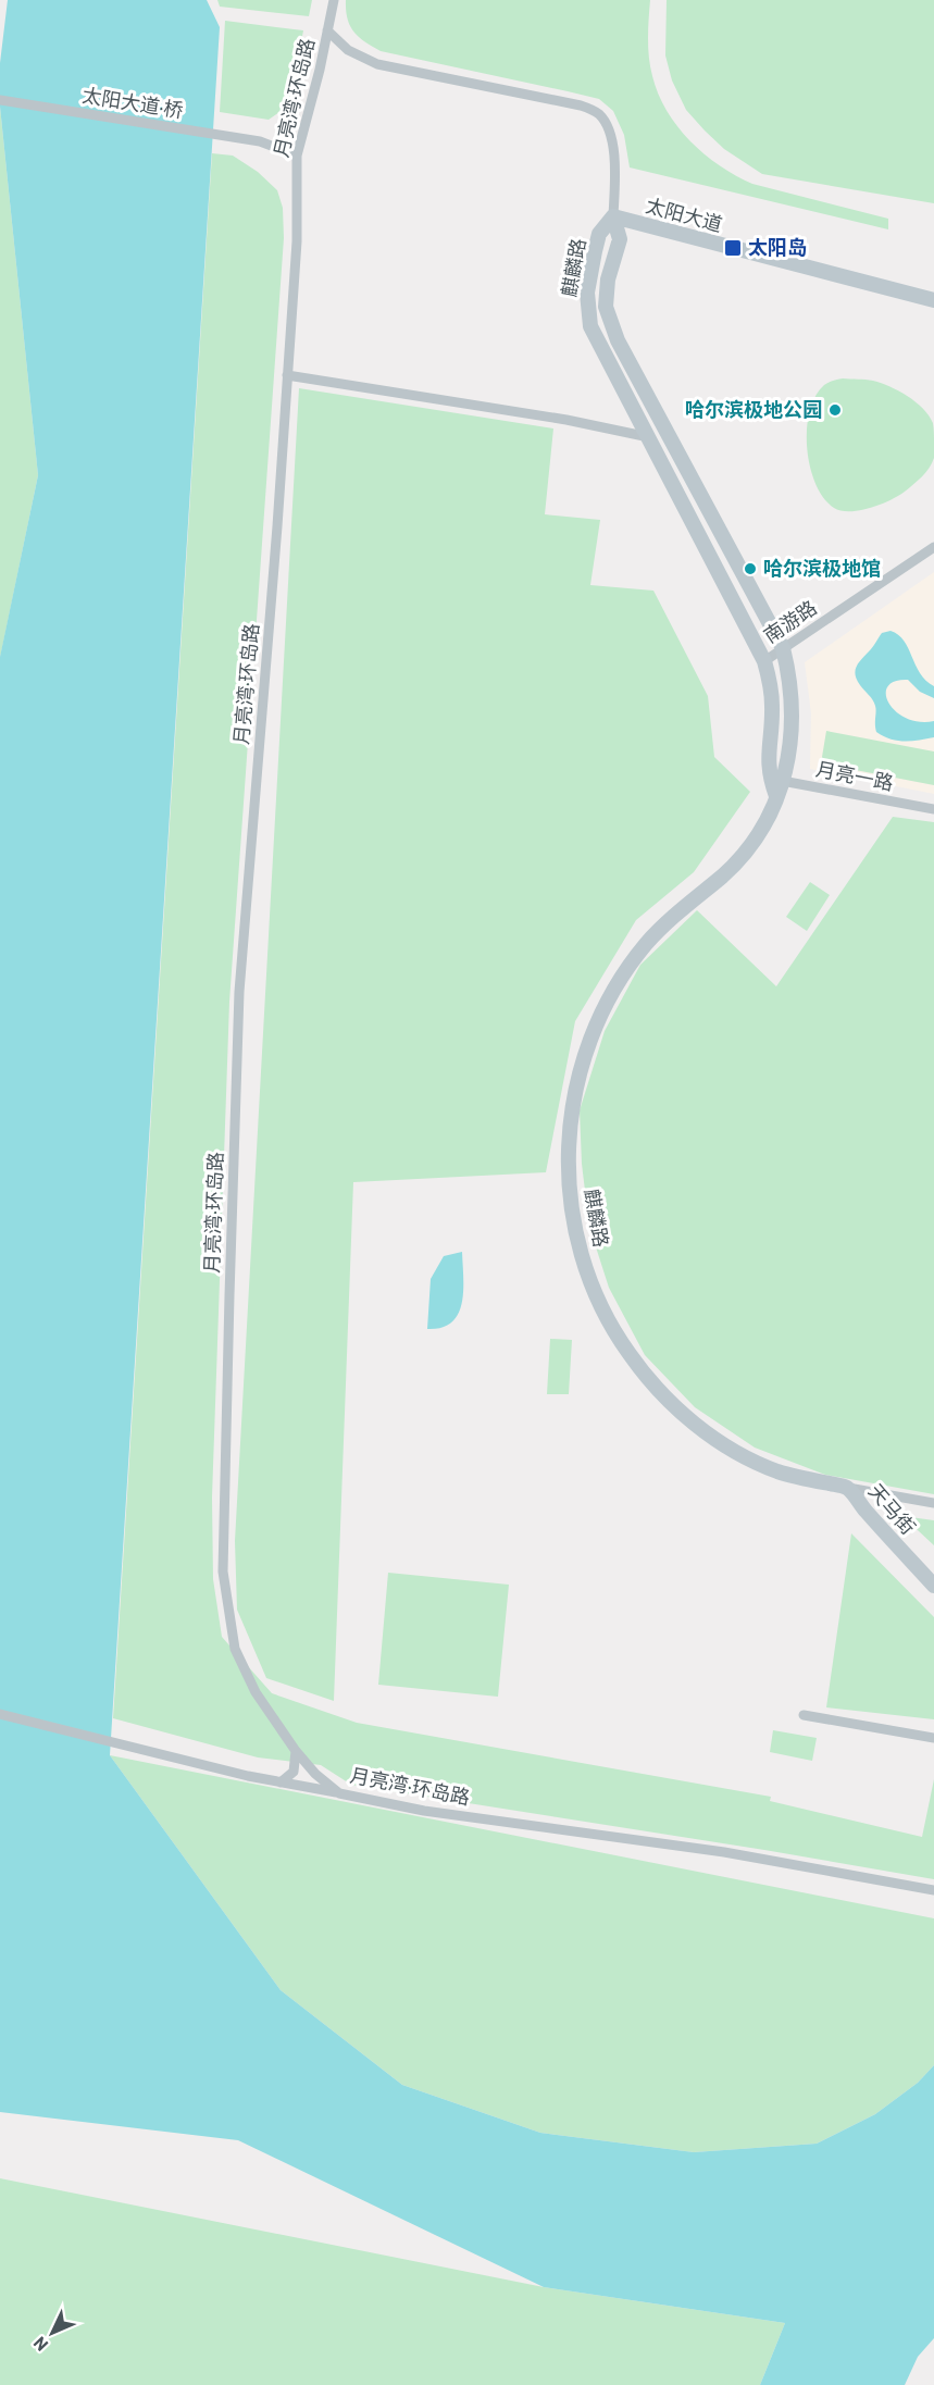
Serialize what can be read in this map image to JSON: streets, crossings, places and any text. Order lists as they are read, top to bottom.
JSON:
{
  "streets": {
    "main road": ["太阳大道", "麒麟路", "天马街"],
    "street": [
      "月亮湾·环岛路",
      "太阳大道·桥",
      "南游路",
      "月亮一路"
    ]
  },
  "crossings": [
    ["月亮湾·环岛路", "太阳大道·桥"],
    ["太阳大道", "麒麟路"],
    ["麒麟路", "南游路"],
    ["麒麟路", "月亮一路"],
    ["麒麟路", "天马街"]
  ],
  "places": {
    "transit": ["太阳岛"],
    "other": ["哈尔滨极地公园", "哈尔滨极地馆"]
  },
  "north": "bottom left"
}
